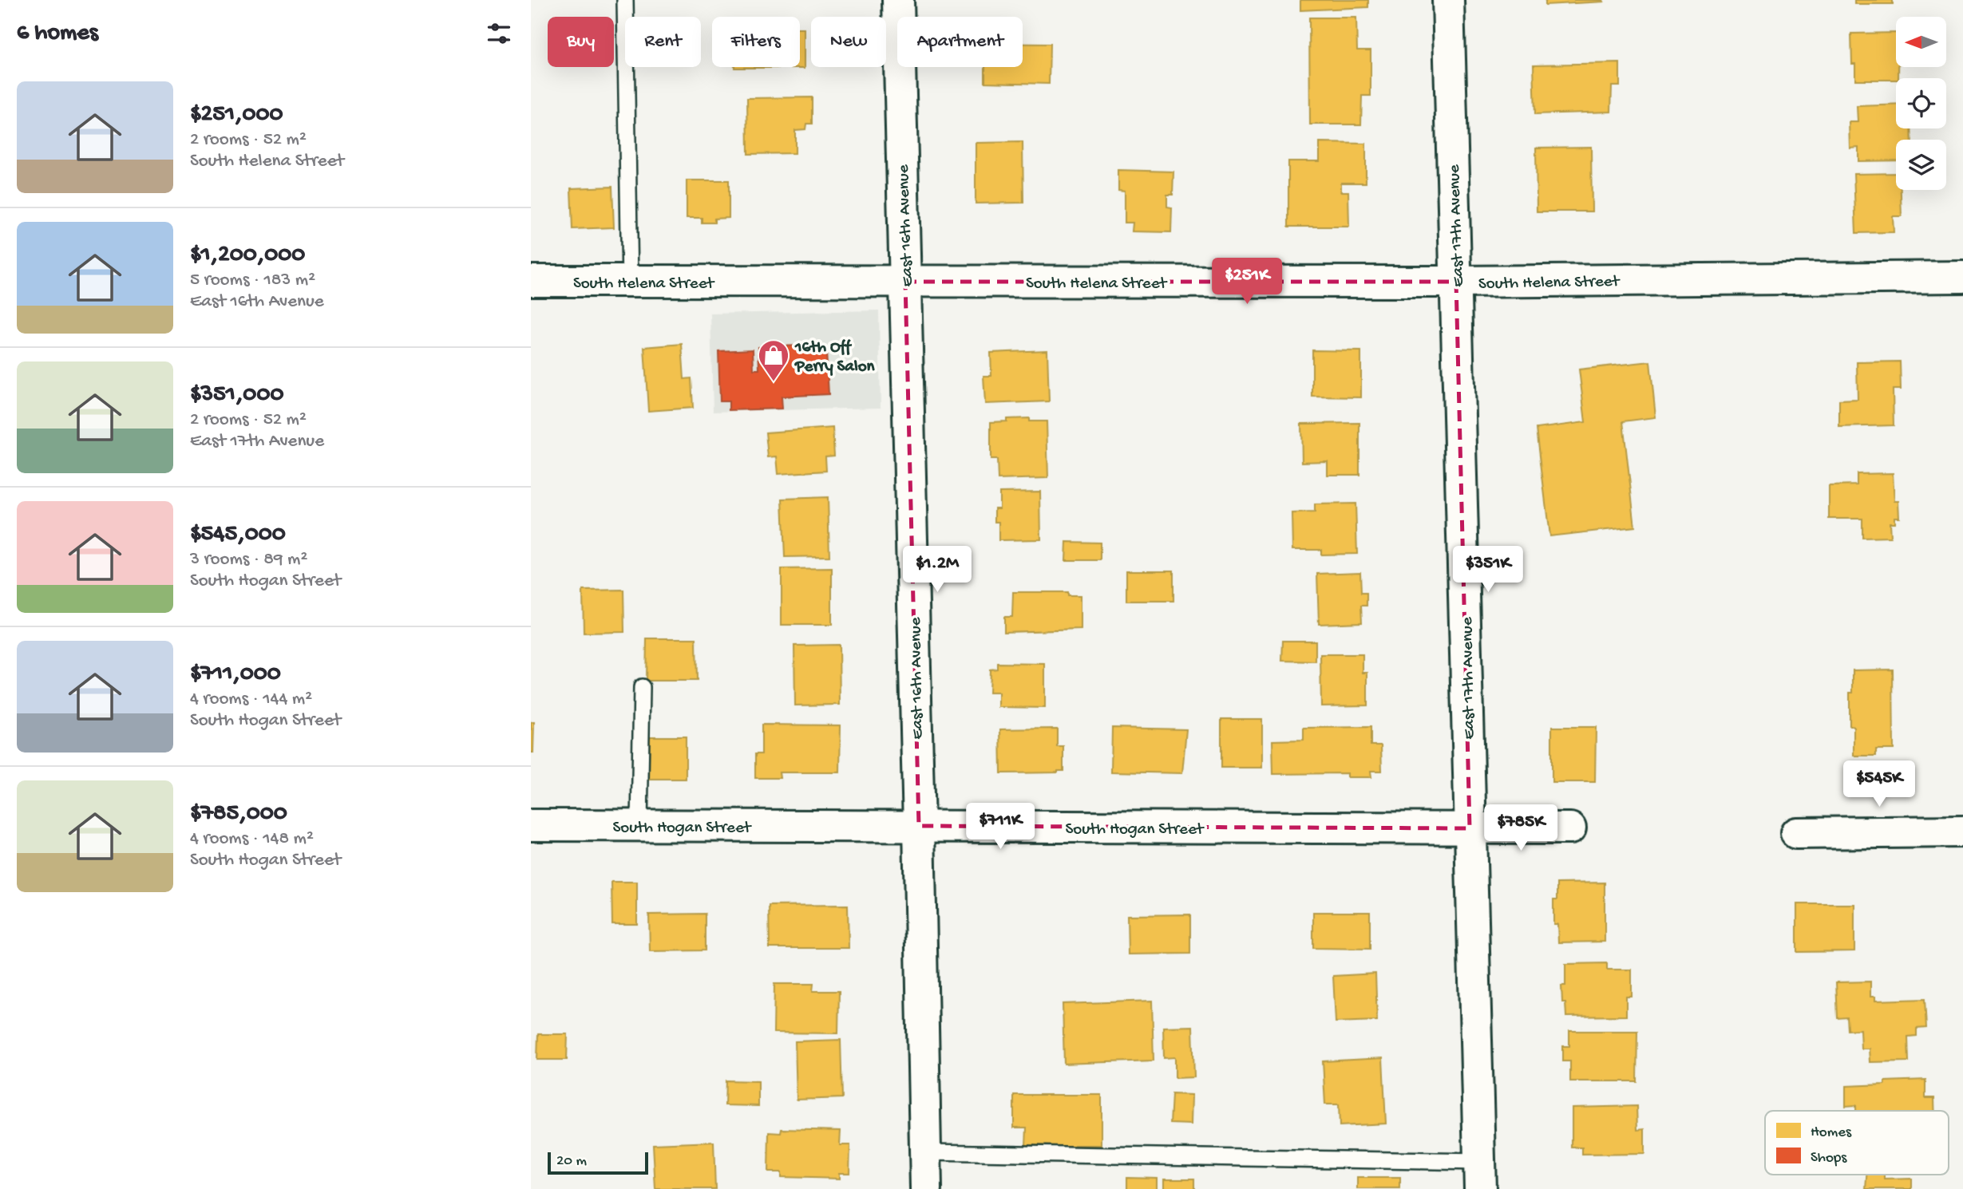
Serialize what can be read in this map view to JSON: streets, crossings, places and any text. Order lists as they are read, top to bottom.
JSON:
{
  "streets": {
    "street": [
      "East 16th Avenue",
      "East 17th Avenue",
      "South Helena Street",
      "South Hogan Street"
    ]
  },
  "crossings": [
    ["East 16th Avenue", "South Helena Street"],
    ["East 16th Avenue", "South Hogan Street"],
    ["East 17th Avenue", "South Helena Street"],
    ["East 17th Avenue", "South Hogan Street"]
  ],
  "places": {
    "shop": ["16th Off Perry Salon"]
  },
  "legend": ["Homes", "Shops"],
  "scale_bar": "20 m",
  "north": "left",
  "page": {
    "heading": "6 homes",
    "chip": [
      "Buy",
      "Rent",
      "Filters",
      "New",
      "Apartment"
    ],
    "list": [
      {
        "name": "$251,000",
        "note": "2 rooms · 52 m² · South Helena Street"
      },
      {
        "name": "$1,200,000",
        "note": "5 rooms · 183 m² · East 16th Avenue"
      },
      {
        "name": "$351,000",
        "note": "2 rooms · 52 m² · East 17th Avenue"
      },
      {
        "name": "$545,000",
        "note": "3 rooms · 89 m² · South Hogan Street"
      },
      {
        "name": "$711,000",
        "note": "4 rooms · 144 m² · South Hogan Street"
      },
      {
        "name": "$785,000",
        "note": "4 rooms · 148 m² · South Hogan Street"
      }
    ],
    "price": [
      "$251K",
      "$1.2M",
      "$351K",
      "$545K",
      "$711K",
      "$785K"
    ],
    "scale": "20 m"
  }
}
